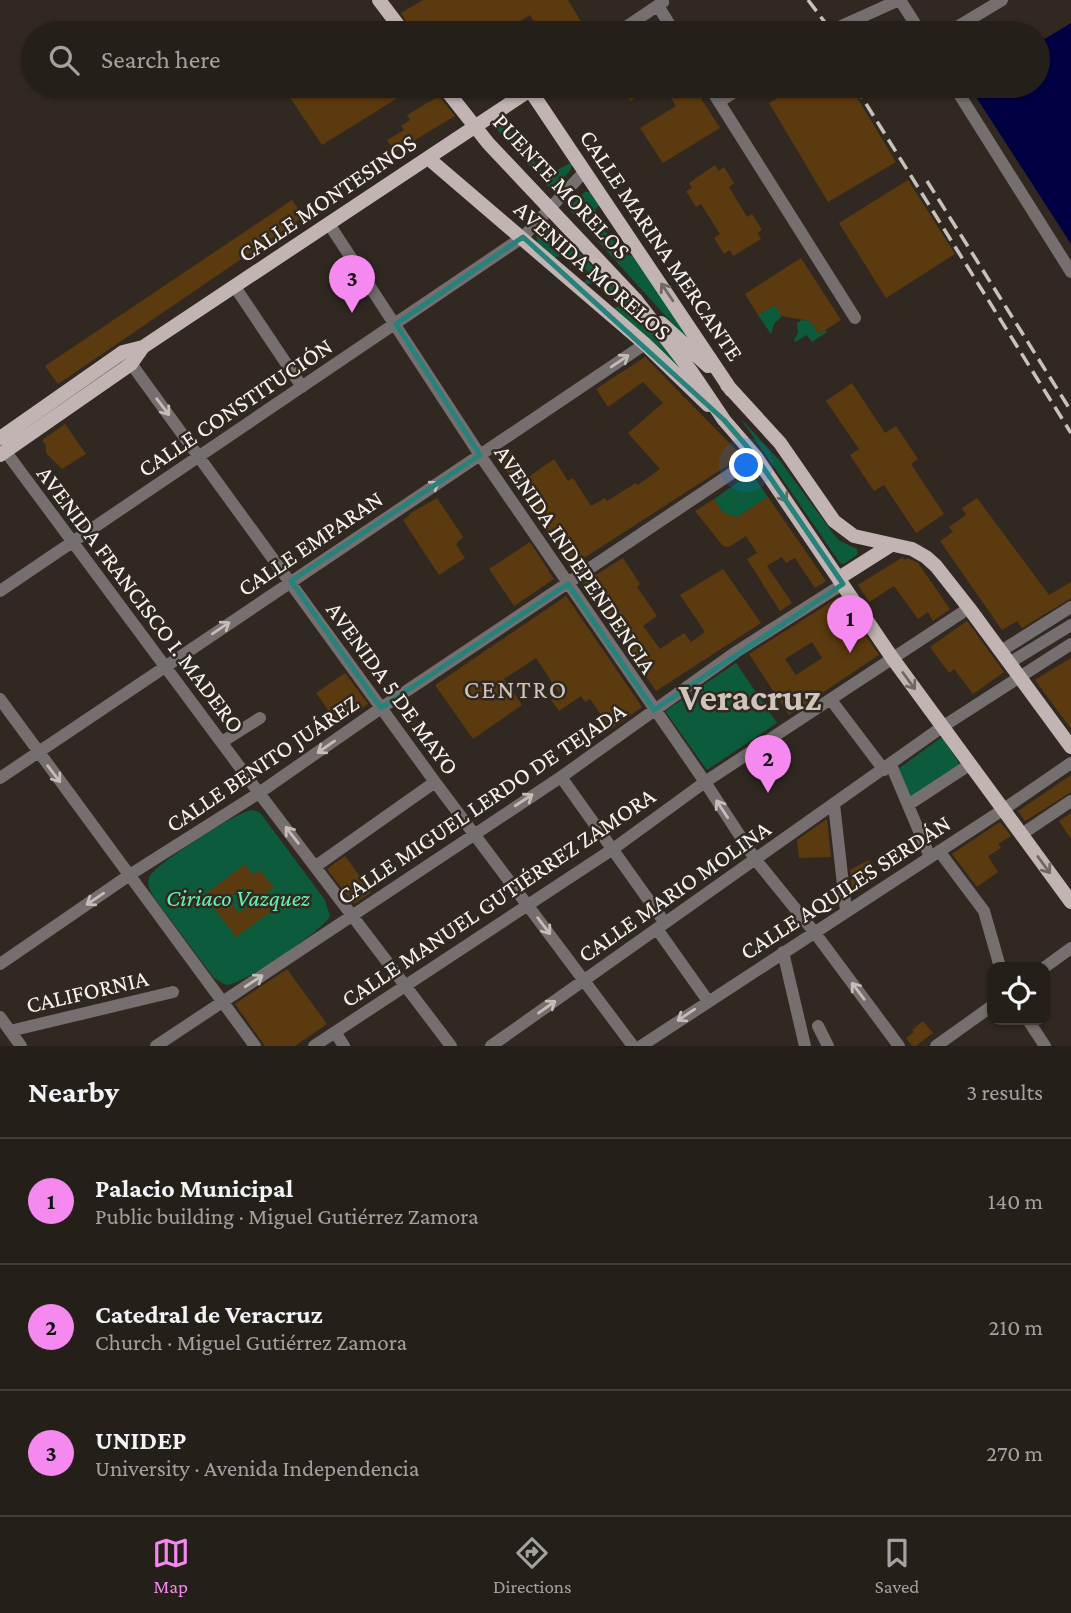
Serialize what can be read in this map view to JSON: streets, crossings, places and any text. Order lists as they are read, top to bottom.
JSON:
{
  "streets": {
    "main road": [
      "PUENTE MORELOS",
      "CALLE MONTESINOS",
      "CALLE MARINA MERCANTE",
      "AVENIDA MORELOS"
    ],
    "street": [
      "CALLE CONSTITUCIÓN",
      "CALLE EMPARAN",
      "AVENIDA INDEPENDENCIA",
      "AVENIDA FRANCISCO I. MADERO",
      "AVENIDA 5 DE MAYO",
      "CALLE BENITO JUÁREZ",
      "CALLE MIGUEL LERDO DE TEJADA",
      "CALLE AQUILES SERDÁN",
      "CALLE MARIO MOLINA",
      "CALLE MANUEL GUTIÉRREZ ZAMORA",
      "CALIFORNIA"
    ]
  },
  "crossings": [
    ["PUENTE MORELOS", "CALLE MARINA MERCANTE"],
    ["CALLE MONTESINOS", "AVENIDA MORELOS"],
    ["CALLE MONTESINOS", "AVENIDA INDEPENDENCIA"],
    ["CALLE MONTESINOS", "AVENIDA FRANCISCO I. MADERO"],
    ["CALLE MONTESINOS", "AVENIDA 5 DE MAYO"],
    ["CALLE MARINA MERCANTE", "CALLE CONSTITUCIÓN"],
    ["CALLE MARINA MERCANTE", "CALLE MARIO MOLINA"],
    ["CALLE MARINA MERCANTE", "CALLE MANUEL GUTIÉRREZ ZAMORA"],
    ["AVENIDA MORELOS", "CALLE CONSTITUCIÓN"],
    ["AVENIDA MORELOS", "CALLE EMPARAN"],
    ["CALLE CONSTITUCIÓN", "AVENIDA INDEPENDENCIA"],
    ["CALLE CONSTITUCIÓN", "AVENIDA FRANCISCO I. MADERO"],
    ["CALLE CONSTITUCIÓN", "AVENIDA 5 DE MAYO"],
    ["CALLE EMPARAN", "AVENIDA INDEPENDENCIA"],
    ["CALLE EMPARAN", "AVENIDA FRANCISCO I. MADERO"],
    ["CALLE EMPARAN", "AVENIDA 5 DE MAYO"],
    ["AVENIDA INDEPENDENCIA", "CALLE BENITO JUÁREZ"],
    ["AVENIDA INDEPENDENCIA", "CALLE MIGUEL LERDO DE TEJADA"],
    ["AVENIDA INDEPENDENCIA", "CALLE AQUILES SERDÁN"],
    ["AVENIDA INDEPENDENCIA", "CALLE MARIO MOLINA"],
    ["AVENIDA INDEPENDENCIA", "CALLE MANUEL GUTIÉRREZ ZAMORA"],
    ["AVENIDA FRANCISCO I. MADERO", "CALLE BENITO JUÁREZ"],
    ["AVENIDA FRANCISCO I. MADERO", "CALLE MIGUEL LERDO DE TEJADA"],
    ["AVENIDA FRANCISCO I. MADERO", "CALLE MANUEL GUTIÉRREZ ZAMORA"],
    ["AVENIDA 5 DE MAYO", "CALLE BENITO JUÁREZ"],
    ["AVENIDA 5 DE MAYO", "CALLE MIGUEL LERDO DE TEJADA"],
    ["AVENIDA 5 DE MAYO", "CALLE MARIO MOLINA"],
    ["AVENIDA 5 DE MAYO", "CALLE MANUEL GUTIÉRREZ ZAMORA"]
  ],
  "one_way": ["CALLE EMPARAN"],
  "districts": ["CENTRO", "Veracruz"],
  "parks": ["Ciriaco Vazquez"],
  "page": {
    "search": "Search here",
    "pins": ["3", "1", "2"],
    "heading": ["Nearby", "3 results"],
    "list": [
      {
        "mark": "1",
        "name": "Palacio Municipal",
        "note": "Public building · Miguel Gutiérrez Zamora",
        "value": "140 m"
      },
      {
        "mark": "2",
        "name": "Catedral de Veracruz",
        "note": "Church · Miguel Gutiérrez Zamora",
        "value": "210 m"
      },
      {
        "mark": "3",
        "name": "UNIDEP",
        "note": "University · Avenida Independencia",
        "value": "270 m"
      }
    ],
    "nav": ["Map", "Directions", "Saved"]
  }
}
